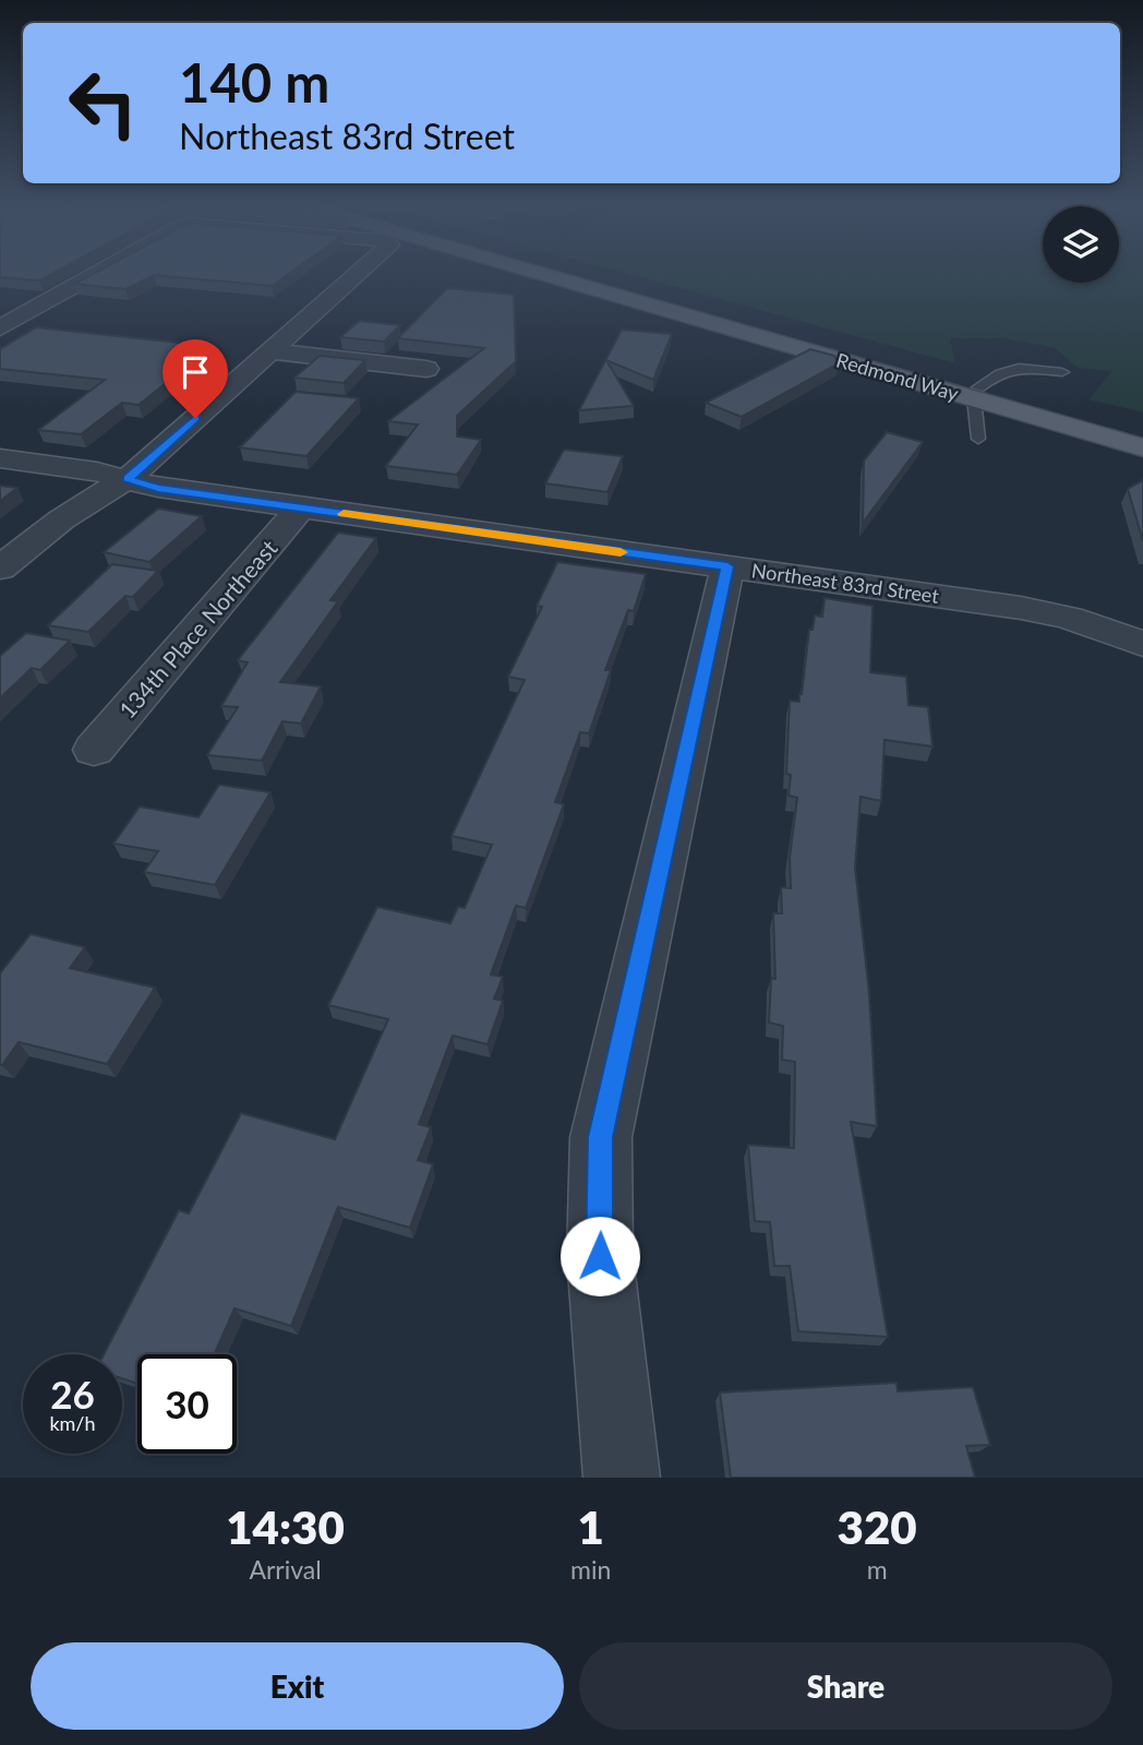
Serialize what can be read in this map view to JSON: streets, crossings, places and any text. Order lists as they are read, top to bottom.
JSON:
{
  "streets": {
    "main road": ["Redmond Way"],
    "street": ["Northeast 83rd Street", "134th Place Northeast"]
  },
  "crossings": [
    ["Northeast 83rd Street", "134th Place Northeast"]
  ],
  "page": {
    "turn": ["140 m", "Northeast 83rd Street"],
    "speed": "26 km/h",
    "limit": "30",
    "eta": [
      "14:30",
      "Arrival",
      "1",
      "min",
      "320",
      "m"
    ],
    "buttons": ["Exit", "Share"]
  }
}
